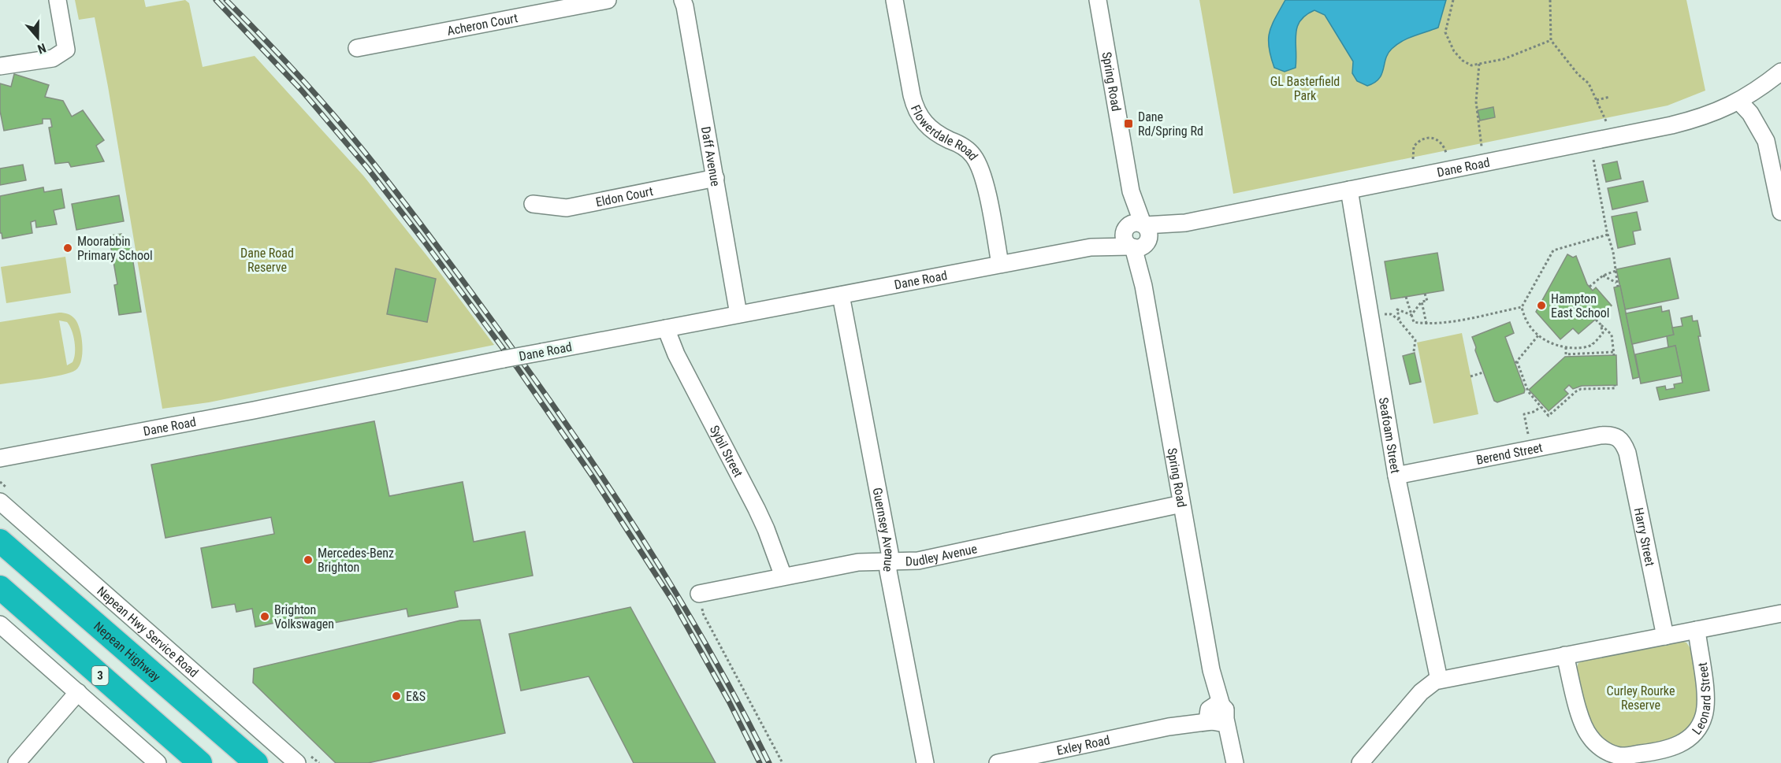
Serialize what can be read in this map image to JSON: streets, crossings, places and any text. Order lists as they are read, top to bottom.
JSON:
{
  "streets": {
    "highway": ["Nepean Highway", "3"],
    "street": [
      "Acheron Court",
      "Spring Road",
      "Flowerdale Road",
      "Daff Avenue",
      "Dane Road",
      "Eldon Court",
      "Seafoam Street",
      "Sybil Street",
      "Berend Street",
      "Guernsey Avenue",
      "Harry Street",
      "Dudley Avenue",
      "Nepean Hwy Service Road",
      "Leonard Street",
      "Exley Road"
    ]
  },
  "crossings": [
    ["Spring Road", "Dane Road"],
    ["Spring Road", "Dudley Avenue"],
    ["Spring Road", "Exley Road"],
    ["Flowerdale Road", "Dane Road"],
    ["Daff Avenue", "Dane Road"],
    ["Daff Avenue", "Eldon Court"],
    ["Dane Road", "Seafoam Street"],
    ["Dane Road", "Sybil Street"],
    ["Dane Road", "Guernsey Avenue"],
    ["Seafoam Street", "Berend Street"],
    ["Sybil Street", "Dudley Avenue"],
    ["Berend Street", "Harry Street"],
    ["Guernsey Avenue", "Dudley Avenue"]
  ],
  "parks": ["GL Basterfield Park", "Dane Road Reserve", "Curley Rourke Reserve"],
  "places": {
    "transit": ["Dane Rd/Spring Rd"],
    "other": [
      "Moorabbin Primary School",
      "Hampton East School",
      "Mercedes-Benz Brighton",
      "Brighton Volkswagen",
      "E&S"
    ]
  },
  "north": "bottom"
}
